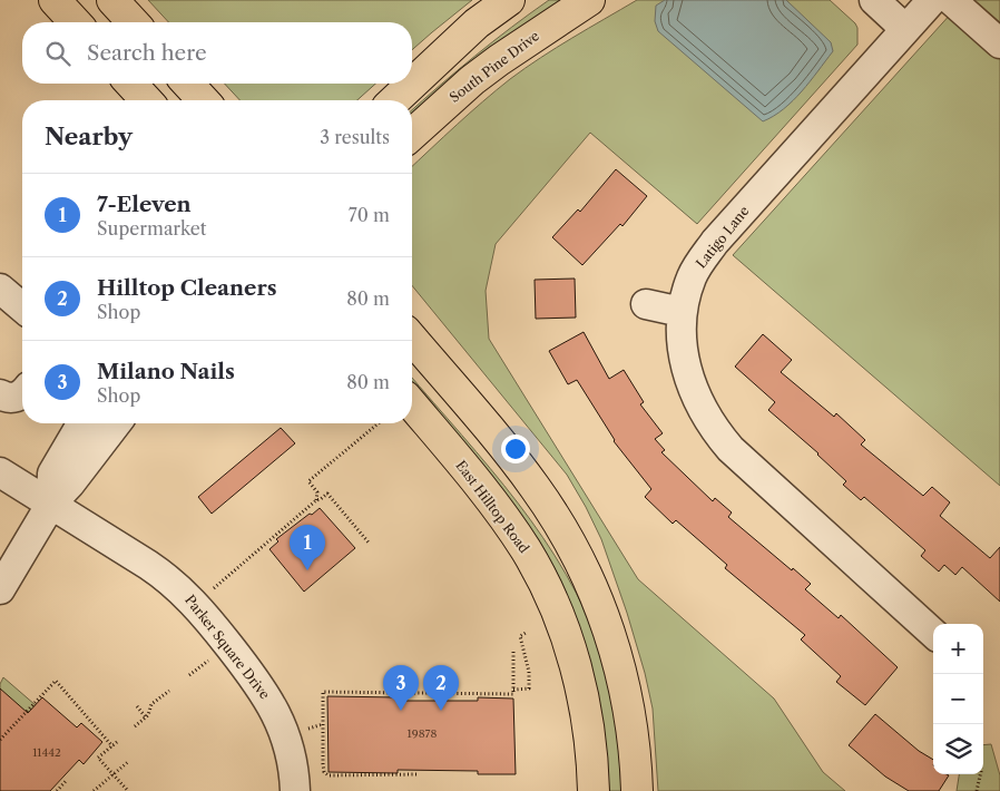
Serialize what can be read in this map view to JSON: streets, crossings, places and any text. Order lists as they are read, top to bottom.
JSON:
{
  "streets": {
    "main road": ["South Pine Drive", "East Hilltop Road"],
    "street": ["Latigo Lane", "Parker Square Drive"]
  },
  "house_numbers": ["19878", "11442"],
  "page": {
    "search": "Search here",
    "heading": ["Nearby", "3 results"],
    "list": [
      {
        "mark": "1",
        "name": "7-Eleven",
        "note": "Supermarket",
        "value": "70 m"
      },
      {
        "mark": "2",
        "name": "Hilltop Cleaners",
        "note": "Shop",
        "value": "80 m"
      },
      {
        "mark": "3",
        "name": "Milano Nails",
        "note": "Shop",
        "value": "80 m"
      }
    ],
    "pins": ["1", "2", "3"],
    "map_buttons": ["+", "−"]
  }
}
